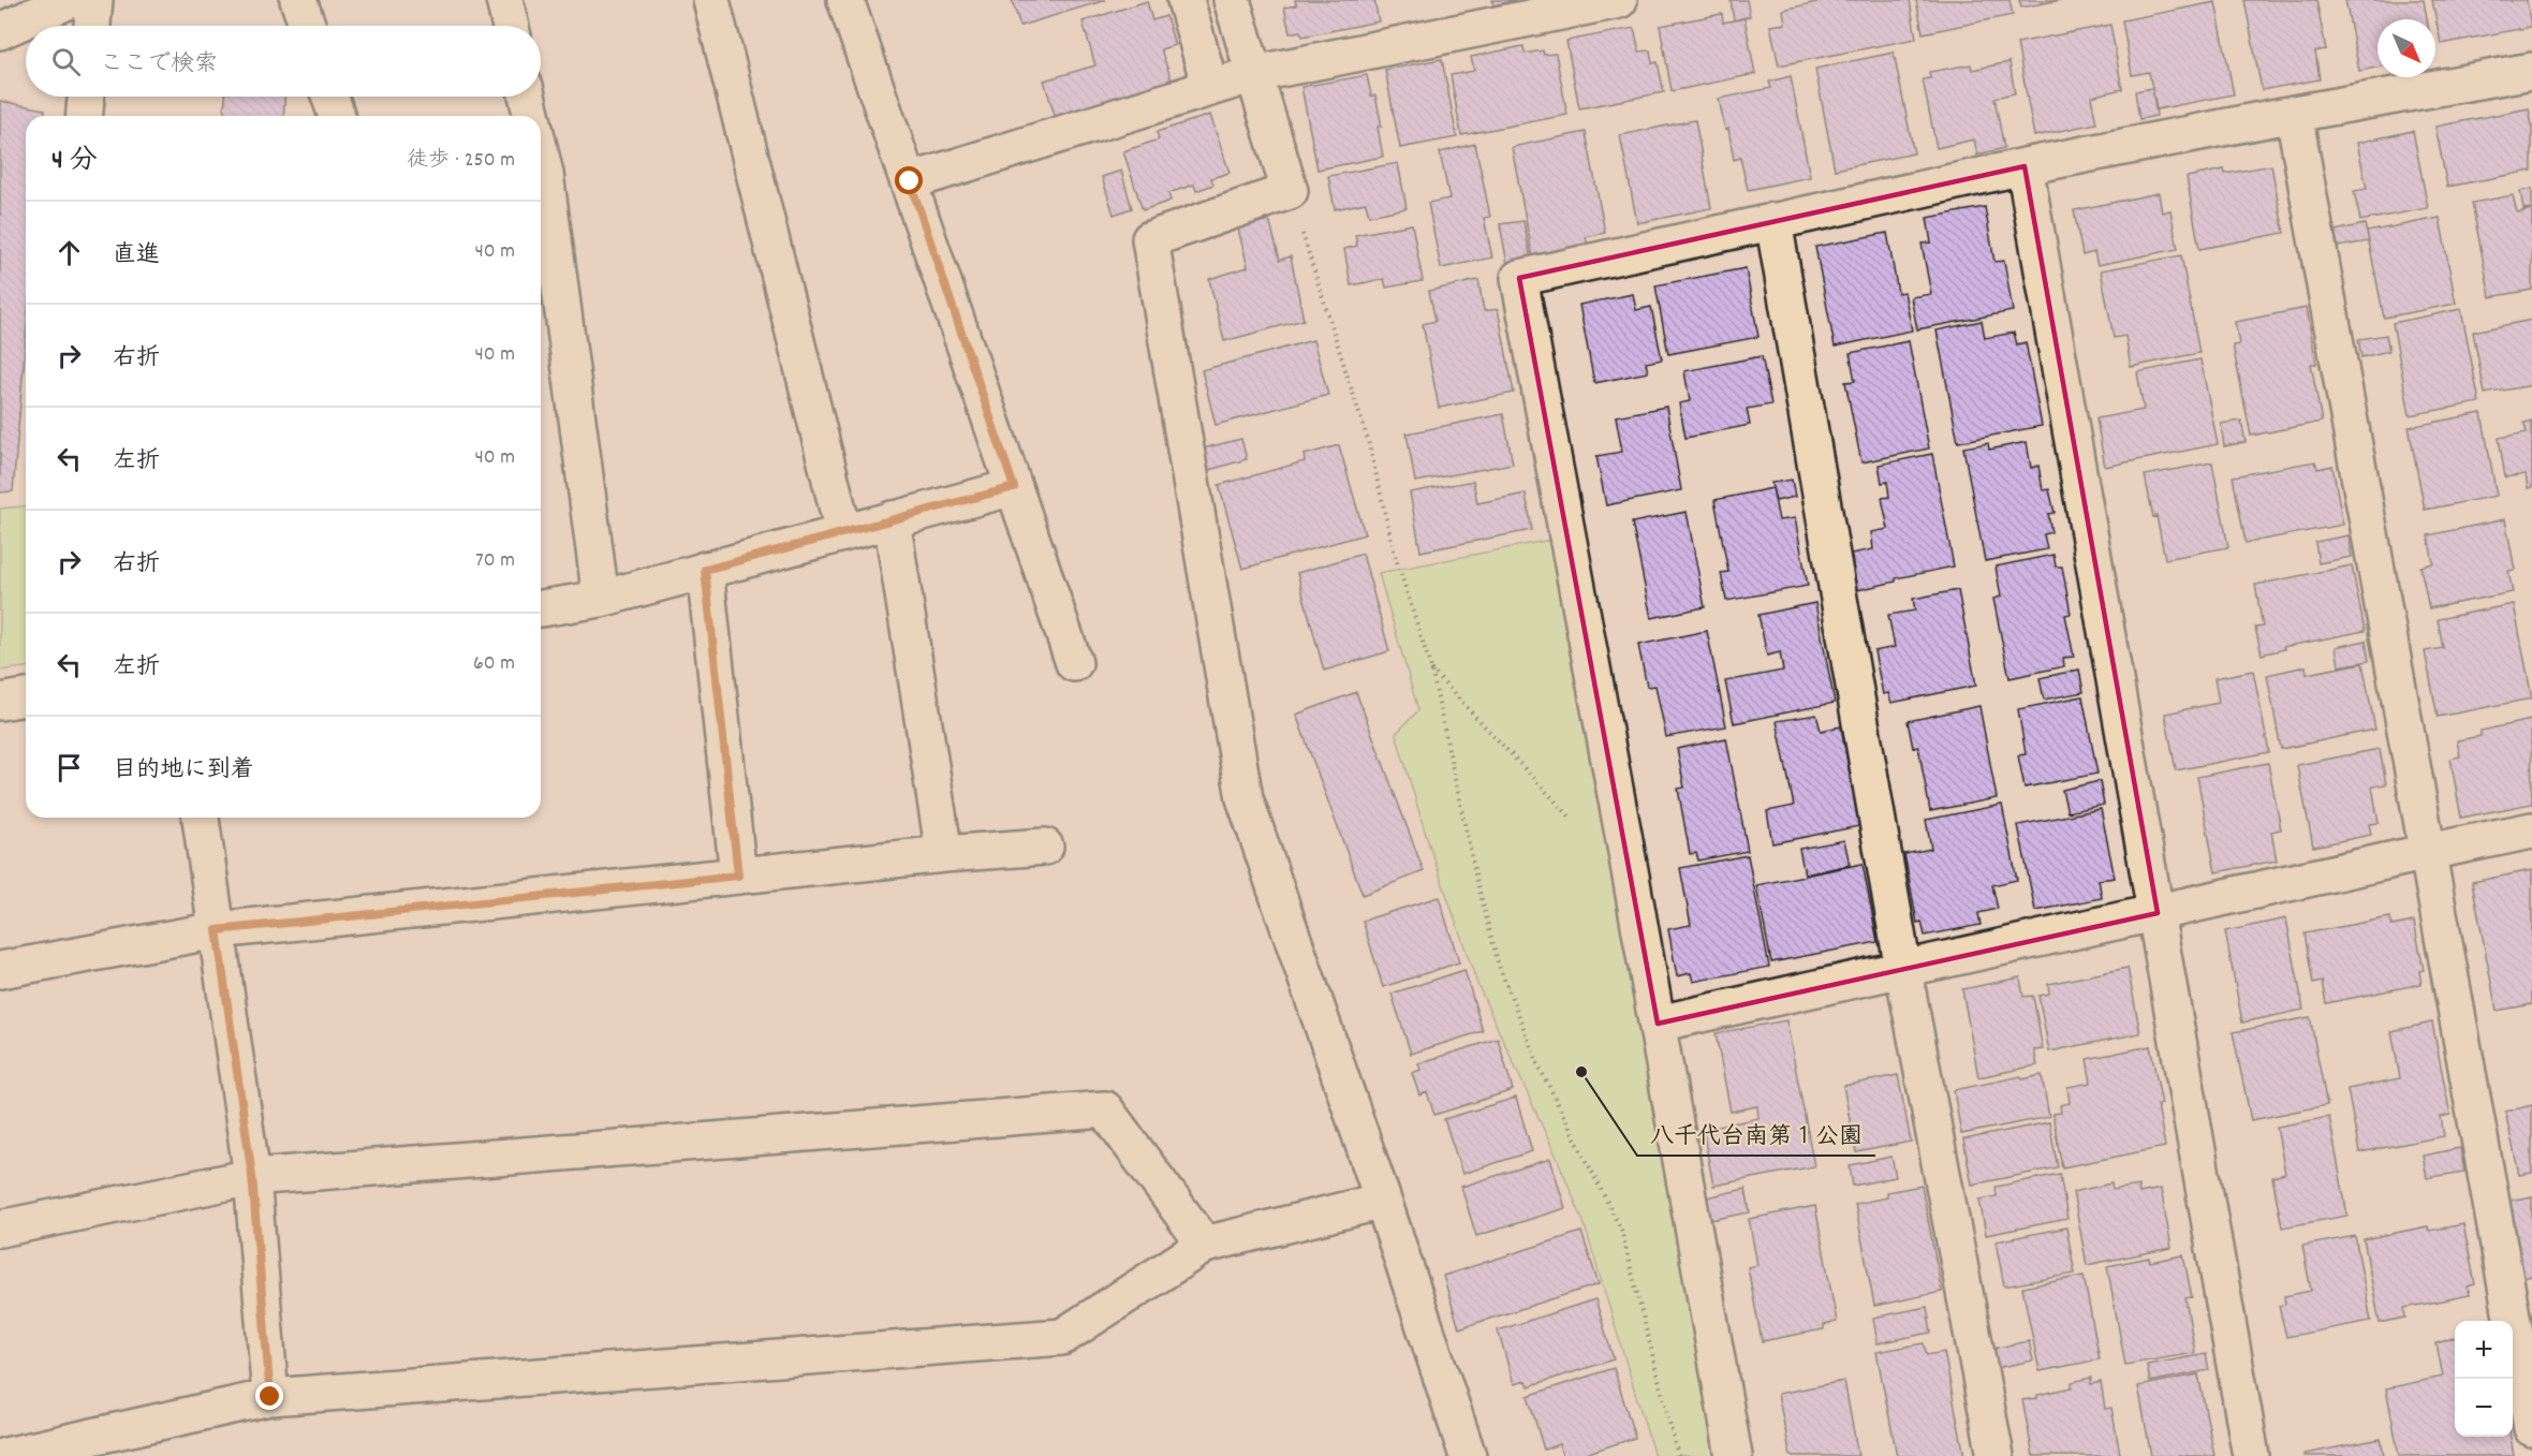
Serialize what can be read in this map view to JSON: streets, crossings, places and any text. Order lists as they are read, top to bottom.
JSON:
{
  "places": ["八千代台南第１公園"],
  "north": "bottom right",
  "page": {
    "search": "ここで検索",
    "heading": ["4 分", "徒歩 · 250 m"],
    "list": [
      ["直進", "40 m"],
      ["右折", "40 m"],
      ["左折", "40 m"],
      ["右折", "70 m"],
      ["左折", "60 m"],
      "目的地に到着"
    ],
    "map_buttons": ["+", "−"]
  }
}
